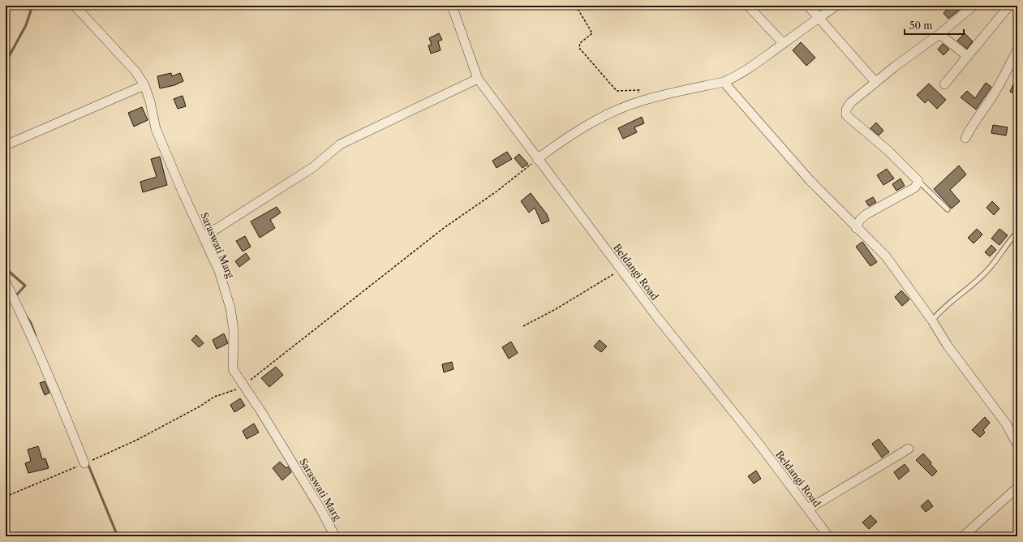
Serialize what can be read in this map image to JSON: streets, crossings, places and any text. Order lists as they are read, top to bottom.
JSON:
{
  "streets": {
    "street": ["Saraswati Marg", "Beldangi Road"]
  },
  "scale_bar": "50 m"
}
